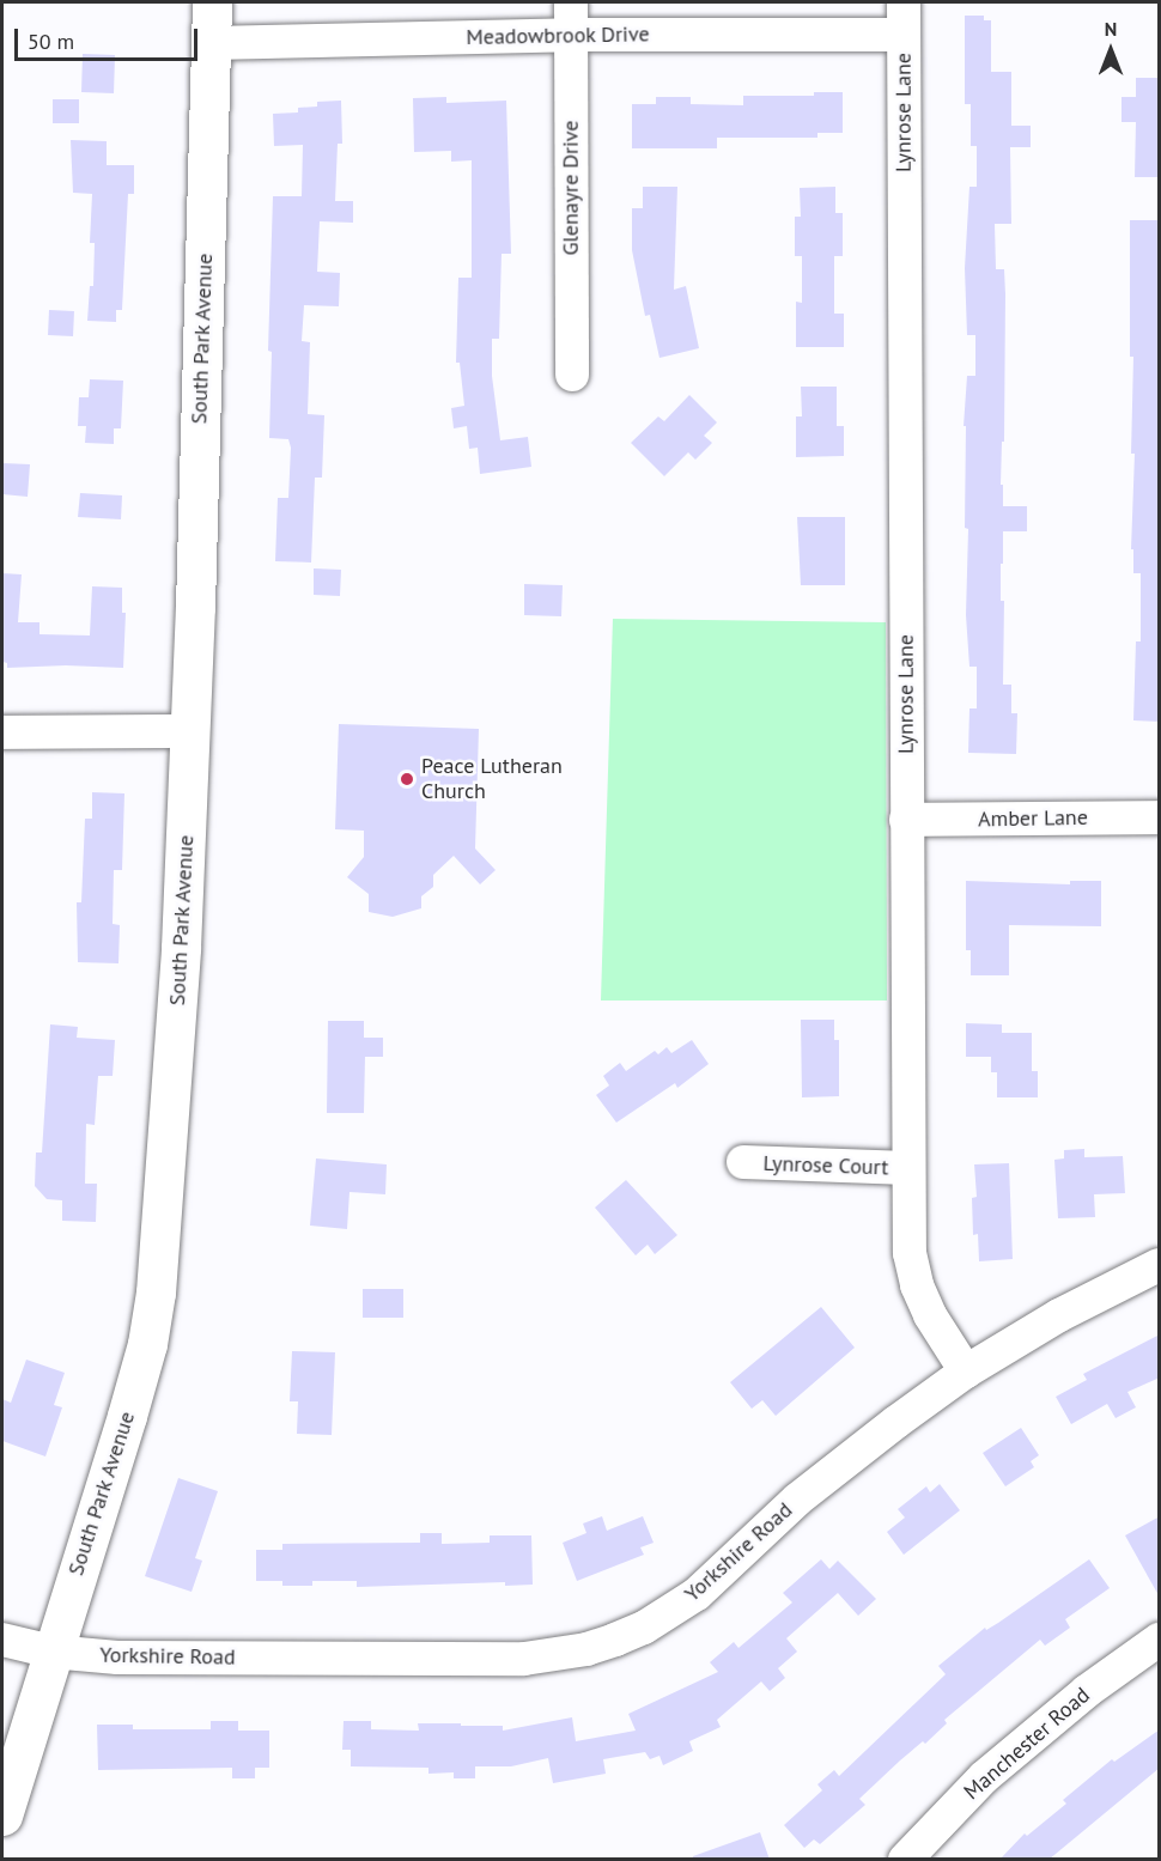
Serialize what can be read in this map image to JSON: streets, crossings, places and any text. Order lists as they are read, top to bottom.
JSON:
{
  "streets": {
    "main road": ["South Park Avenue"],
    "street": [
      "Meadowbrook Drive",
      "Lynrose Lane",
      "Glenayre Drive",
      "Amber Lane",
      "Lynrose Court",
      "Yorkshire Road",
      "Manchester Road"
    ]
  },
  "crossings": [
    ["Meadowbrook Drive", "Lynrose Lane"],
    ["Meadowbrook Drive", "Glenayre Drive"],
    ["Meadowbrook Drive", "South Park Avenue"],
    ["Lynrose Lane", "Amber Lane"],
    ["Lynrose Lane", "Lynrose Court"],
    ["Lynrose Lane", "Yorkshire Road"],
    ["South Park Avenue", "Yorkshire Road"]
  ],
  "places": ["Peace Lutheran Church"],
  "scale_bar": "50 m",
  "north": "top"
}
